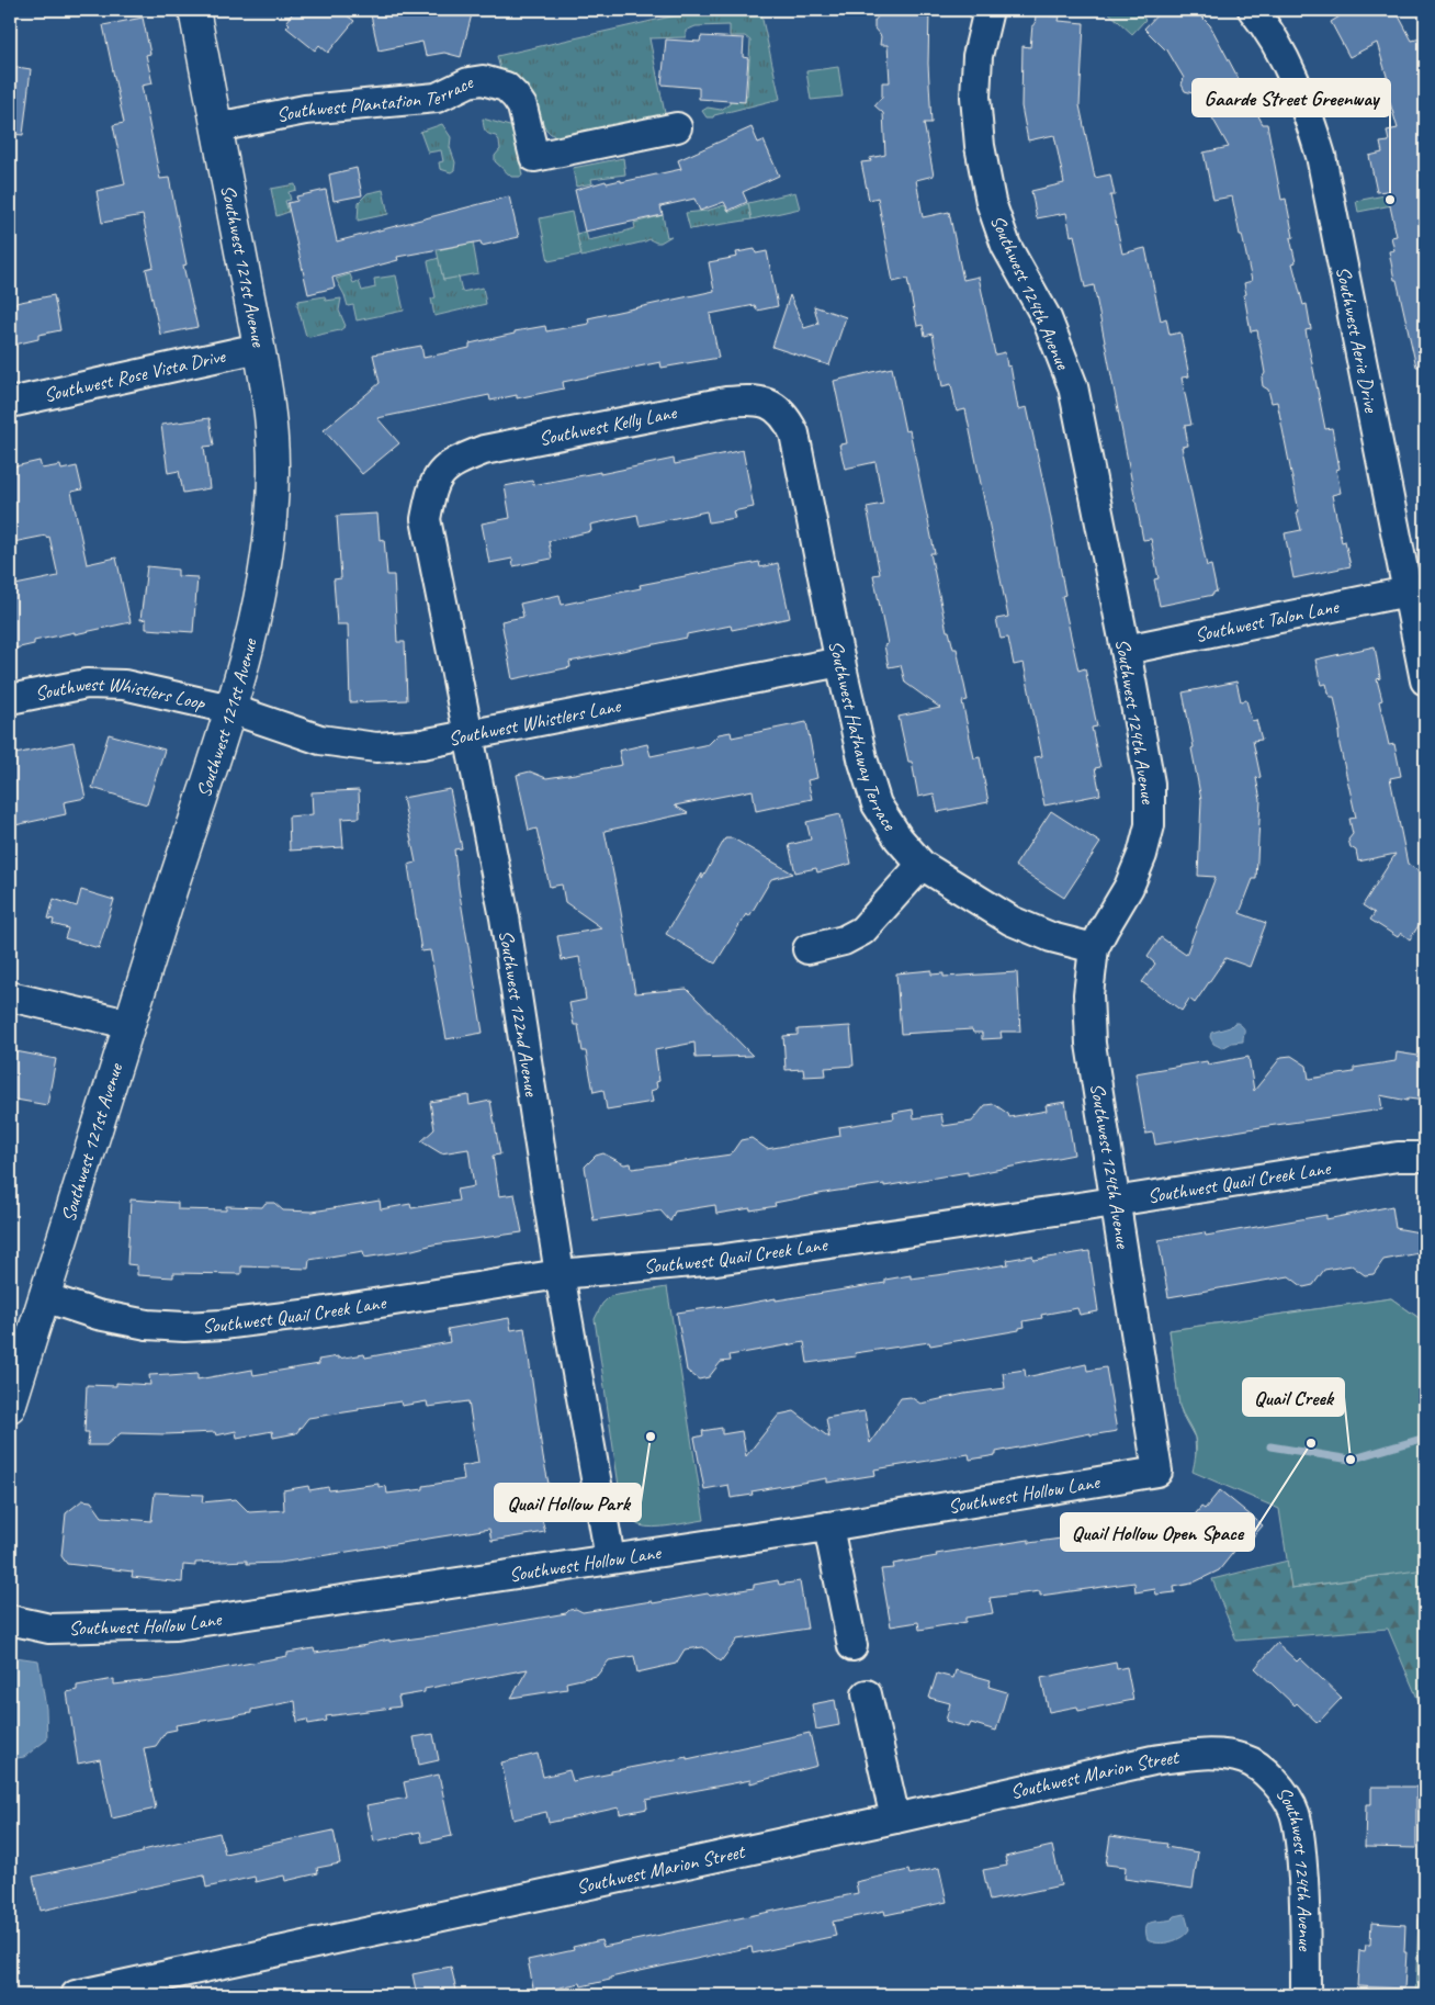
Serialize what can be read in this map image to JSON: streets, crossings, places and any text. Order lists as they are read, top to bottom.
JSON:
{
  "streets": {
    "main road": ["Southwest 121st Avenue"],
    "street": [
      "Southwest Plantation Terrace",
      "Southwest 124th Avenue",
      "Southwest Aerie Drive",
      "Southwest Rose Vista Drive",
      "Southwest Kelly Lane",
      "Southwest Talon Lane",
      "Southwest Whistlers Loop",
      "Southwest Whistlers Lane",
      "Southwest Hathaway Terrace",
      "Southwest 122nd Avenue",
      "Southwest Quail Creek Lane",
      "Southwest Hollow Lane",
      "Southwest Marion Street"
    ]
  },
  "crossings": [
    ["Southwest Plantation Terrace", "Southwest 121st Avenue"],
    ["Southwest 121st Avenue", "Southwest Rose Vista Drive"],
    ["Southwest 121st Avenue", "Southwest Whistlers Loop"],
    ["Southwest 121st Avenue", "Southwest Whistlers Lane"],
    ["Southwest 121st Avenue", "Southwest Quail Creek Lane"],
    ["Southwest 124th Avenue", "Southwest Talon Lane"],
    ["Southwest 124th Avenue", "Southwest Hathaway Terrace"],
    ["Southwest 124th Avenue", "Southwest Quail Creek Lane"],
    ["Southwest 124th Avenue", "Southwest Hollow Lane"],
    ["Southwest 124th Avenue", "Southwest Marion Street"],
    ["Southwest Aerie Drive", "Southwest Talon Lane"],
    ["Southwest Kelly Lane", "Southwest Hathaway Terrace"],
    ["Southwest Kelly Lane", "Southwest 122nd Avenue"],
    ["Southwest Whistlers Loop", "Southwest Whistlers Lane"],
    ["Southwest Whistlers Lane", "Southwest Hathaway Terrace"],
    ["Southwest Whistlers Lane", "Southwest 122nd Avenue"],
    ["Southwest 122nd Avenue", "Southwest Quail Creek Lane"],
    ["Southwest 122nd Avenue", "Southwest Hollow Lane"]
  ],
  "places": [
    "Gaarde Street Greenway",
    "Quail Hollow Park",
    "Quail Hollow Open Space",
    "Quail Creek"
  ]
}
